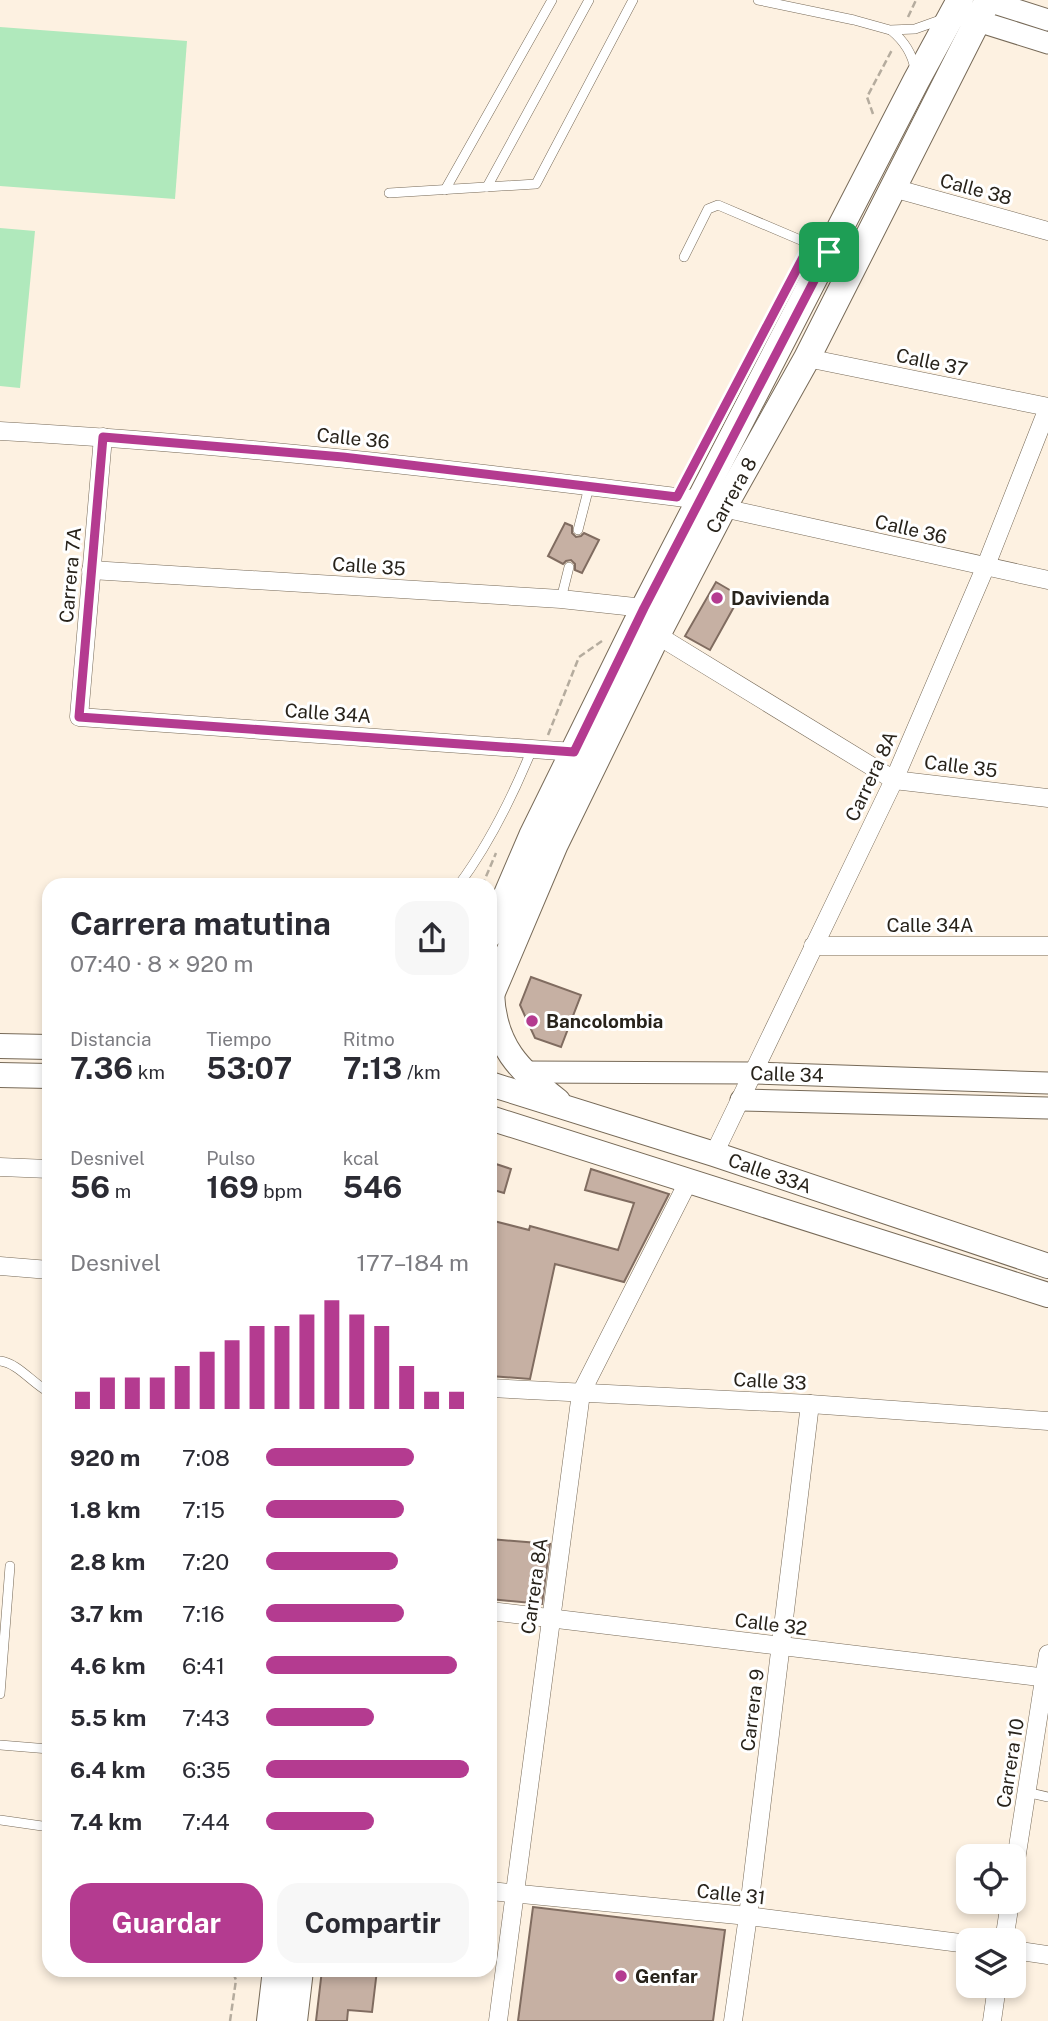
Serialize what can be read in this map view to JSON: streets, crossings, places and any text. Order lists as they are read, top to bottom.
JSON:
{
  "streets": {
    "main road": ["Carrera 8", "Calle 33A"],
    "street": [
      "Calle 38",
      "Calle 37",
      "Calle 36",
      "Calle 35",
      "Carrera 7A",
      "Calle 34A",
      "Carrera 8A",
      "Calle 34",
      "Calle 33",
      "Calle 32",
      "Carrera 9",
      "Carrera 10",
      "Calle 31"
    ]
  },
  "crossings": [
    ["Calle 38", "Carrera 8"],
    ["Calle 37", "Carrera 8"],
    ["Calle 37", "Carrera 8A"],
    ["Calle 36", "Carrera 8"],
    ["Calle 36", "Carrera 7A"],
    ["Calle 36", "Carrera 8A"],
    ["Carrera 8", "Calle 35"],
    ["Carrera 8", "Calle 34A"],
    ["Calle 35", "Carrera 7A"],
    ["Calle 35", "Carrera 8A"],
    ["Carrera 7A", "Calle 34A"],
    ["Calle 34A", "Carrera 8A"],
    ["Carrera 8A", "Calle 34"],
    ["Carrera 8A", "Calle 33A"],
    ["Carrera 8A", "Calle 33"],
    ["Carrera 8A", "Calle 32"],
    ["Carrera 8A", "Calle 31"],
    ["Calle 33", "Carrera 9"],
    ["Calle 32", "Carrera 9"],
    ["Calle 32", "Carrera 10"],
    ["Carrera 9", "Calle 31"]
  ],
  "places": ["Davivienda", "Bancolombia", "Genfar"],
  "page": {
    "heading": ["Carrera matutina", "07:40 · 8 × 920 m"],
    "stats": [
      ["Distancia", "7.36 km"],
      ["Tiempo", "53:07"],
      ["Ritmo", "7:13 /km"],
      ["Desnivel", "56 m"],
      ["Pulso", "169 bpm"],
      ["kcal", "546"]
    ],
    "chart": ["Desnivel", "177–184 m"],
    "list": [
      {
        "name": "920 m",
        "note": "7:08"
      },
      {
        "name": "1.8 km",
        "note": "7:15"
      },
      {
        "name": "2.8 km",
        "note": "7:20"
      },
      {
        "name": "3.7 km",
        "note": "7:16"
      },
      {
        "name": "4.6 km",
        "note": "6:41"
      },
      {
        "name": "5.5 km",
        "note": "7:43"
      },
      {
        "name": "6.4 km",
        "note": "6:35"
      },
      {
        "name": "7.4 km",
        "note": "7:44"
      }
    ],
    "buttons": ["Guardar", "Compartir"]
  }
}
